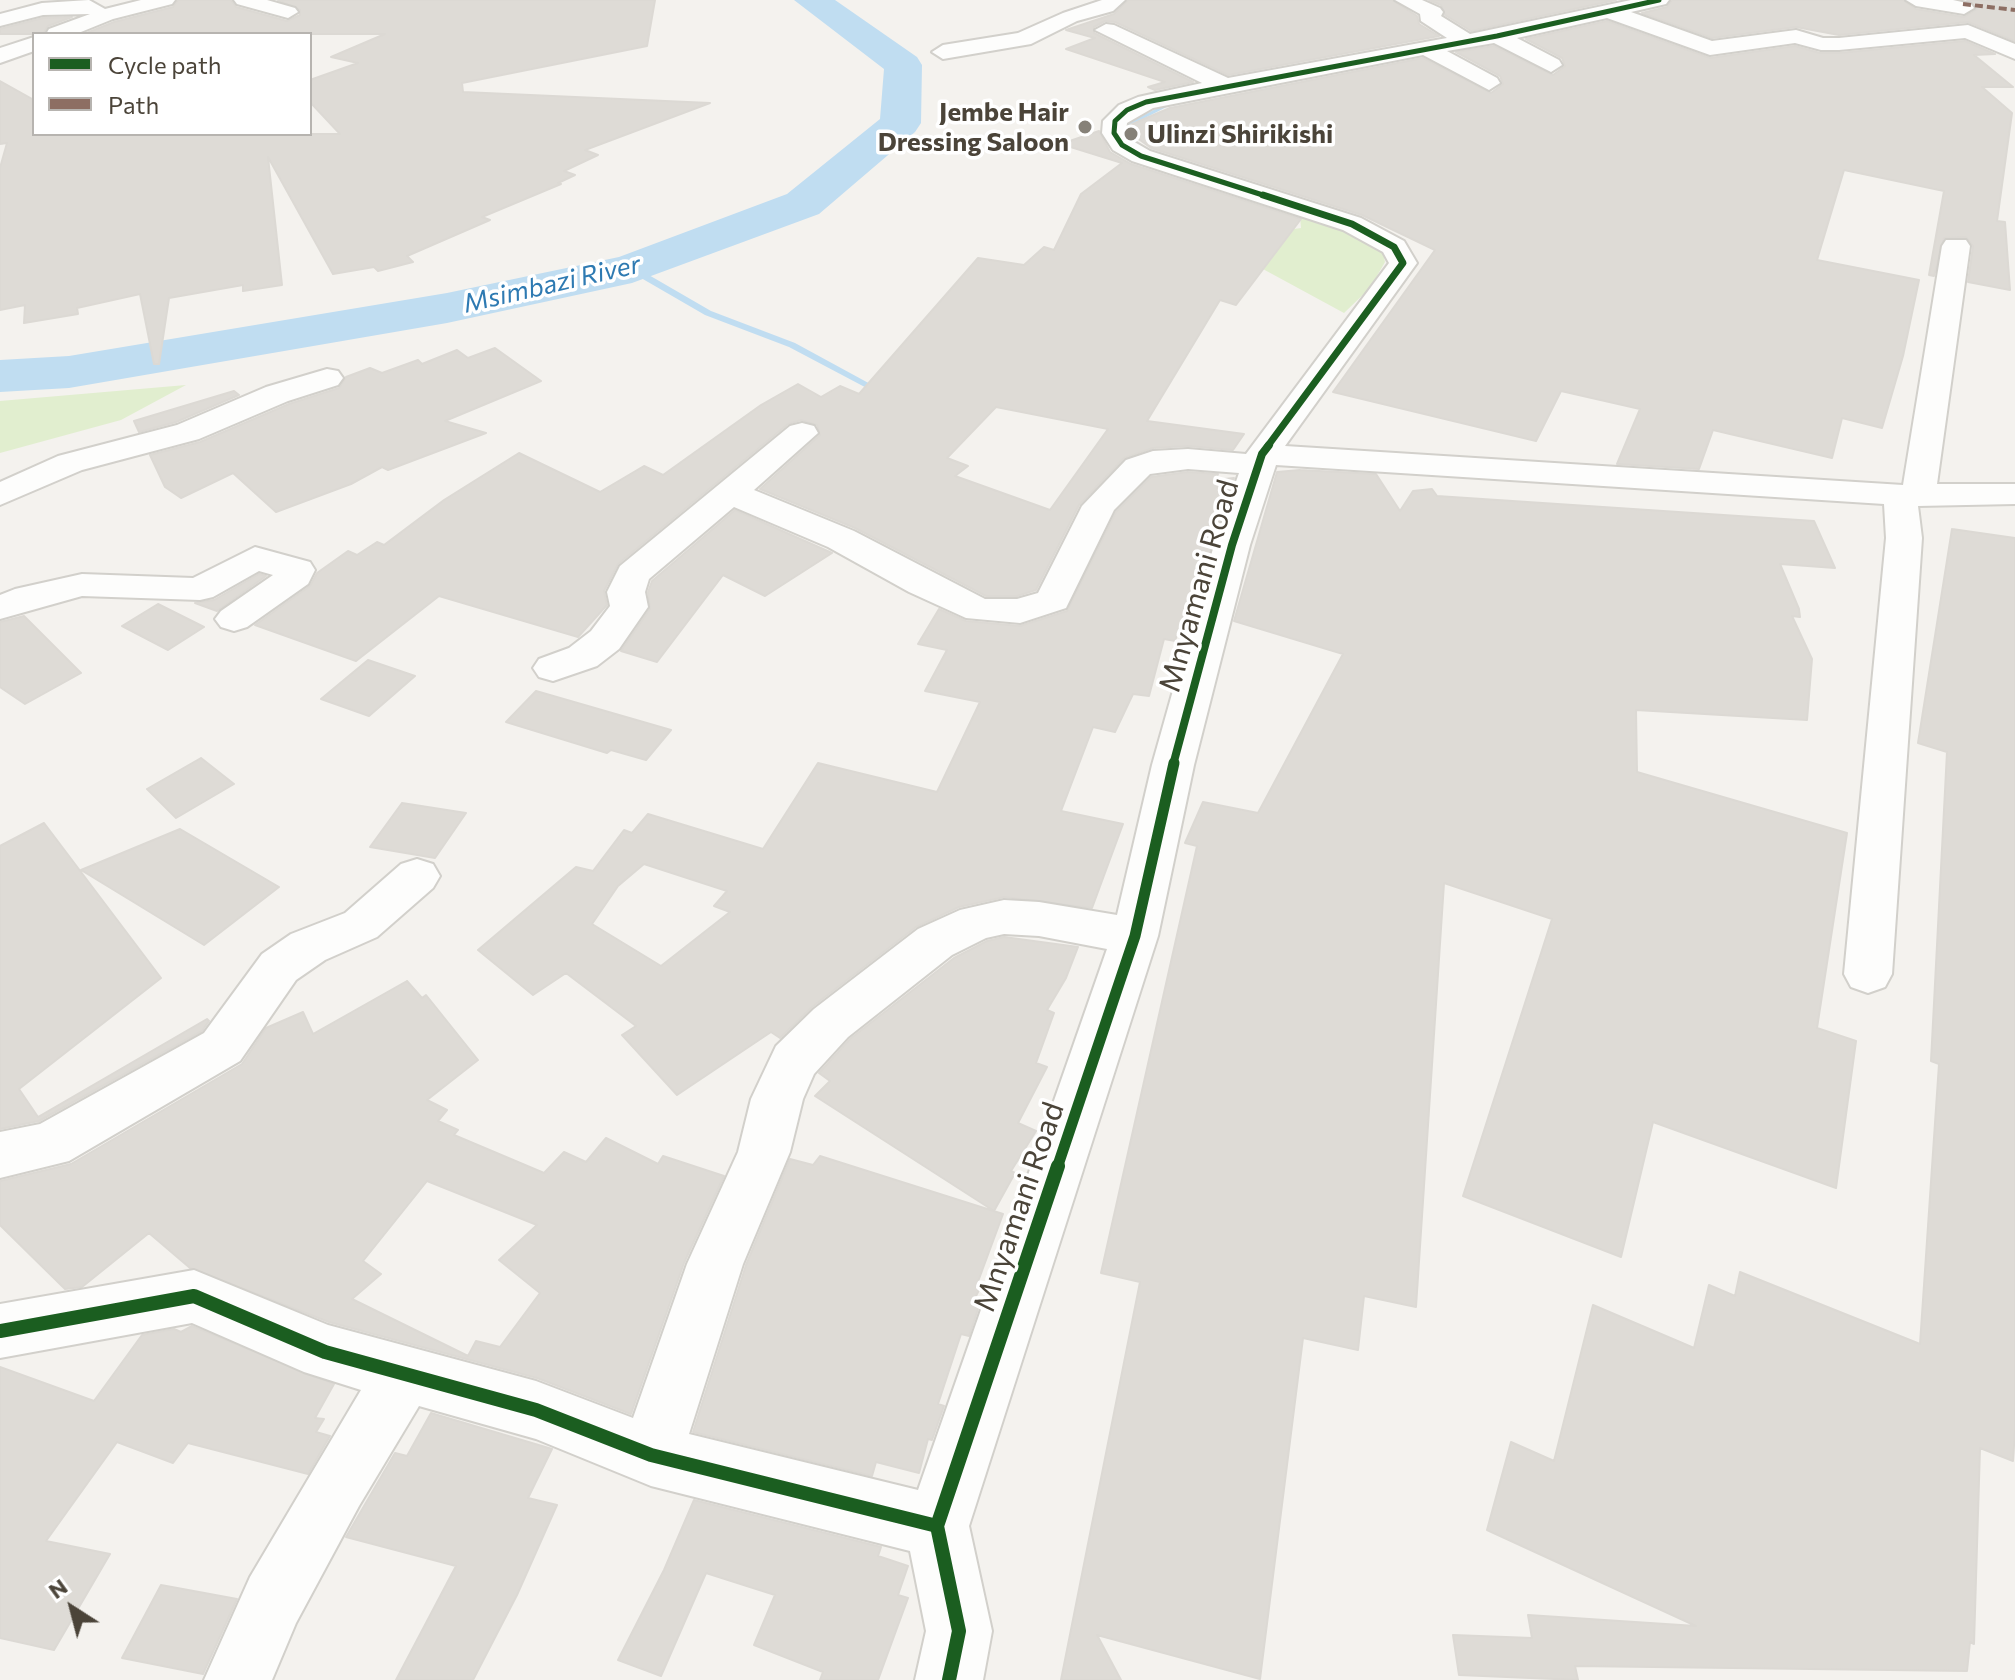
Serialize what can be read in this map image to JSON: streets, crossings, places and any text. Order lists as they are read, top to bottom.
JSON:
{
  "streets": {
    "street": ["Mnyamani Road"]
  },
  "water": ["Msimbazi River"],
  "places": ["Jembe Hair Dressing Saloon", "Ulinzi Shirikishi"],
  "legend": ["Cycle path", "Path"],
  "north": "top left"
}
